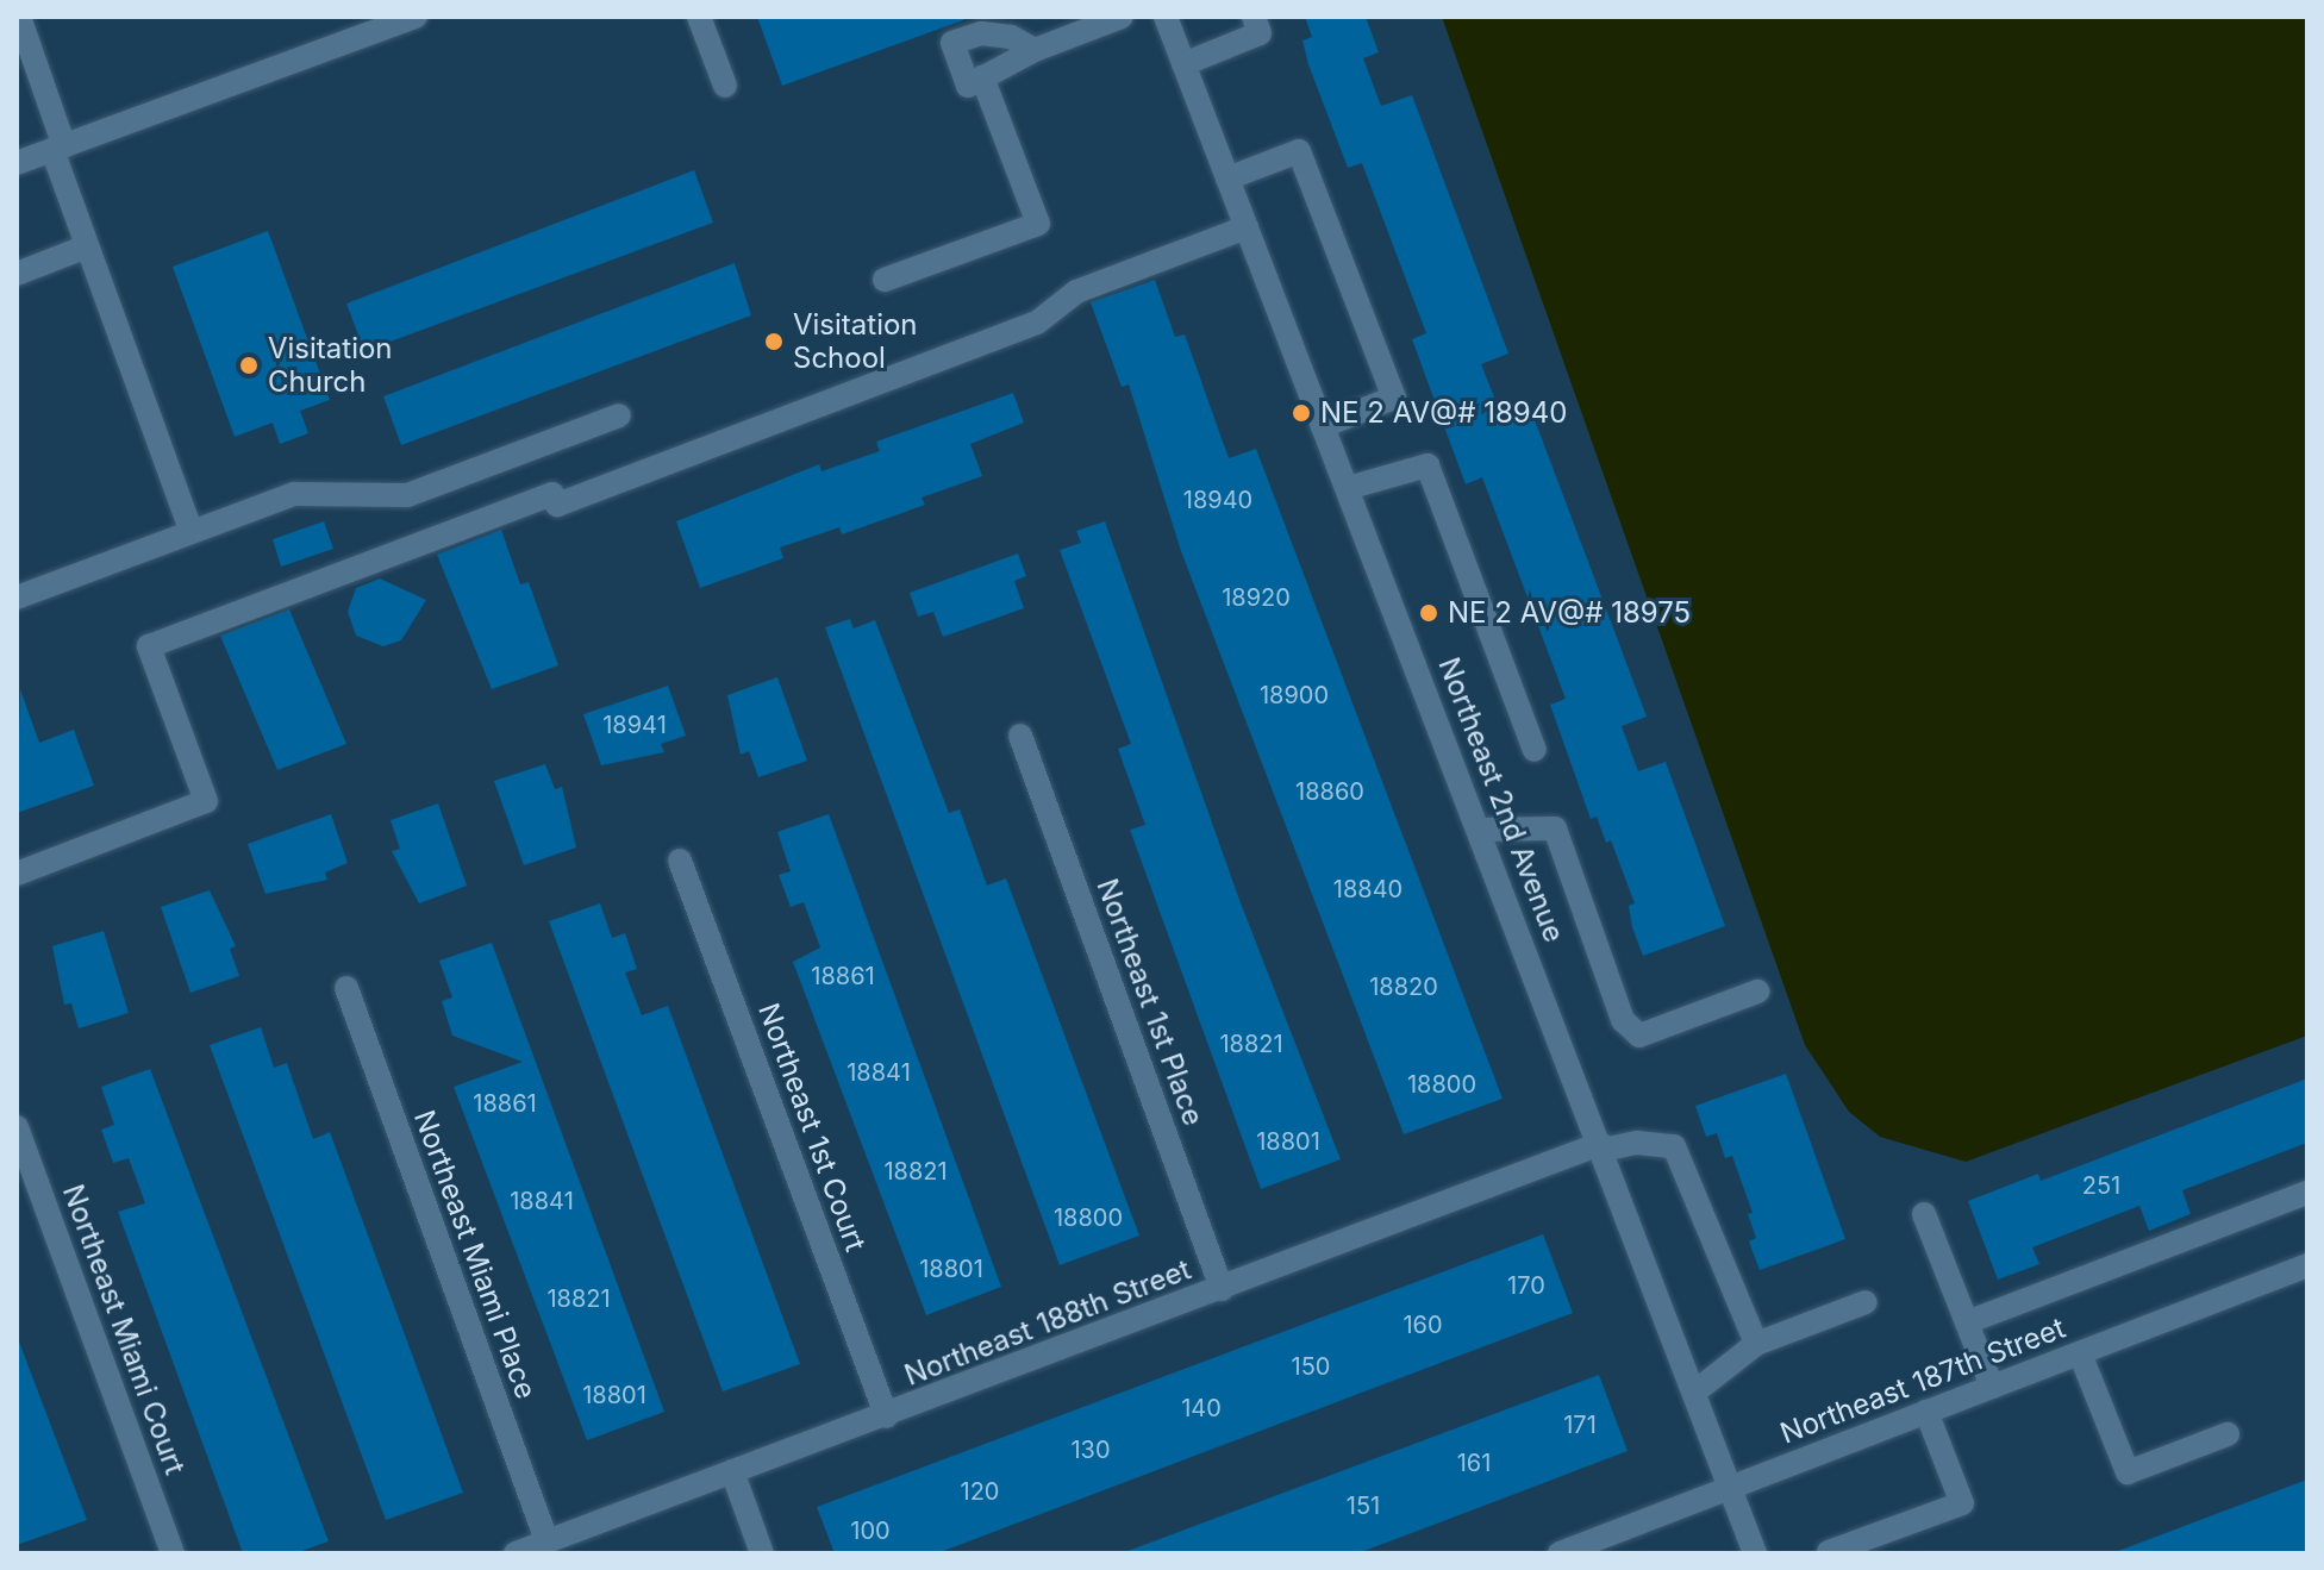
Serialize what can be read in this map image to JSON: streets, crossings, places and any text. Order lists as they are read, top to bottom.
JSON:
{
  "streets": {
    "street": [
      "Northeast 2nd Avenue",
      "Northeast 1st Place",
      "Northeast 1st Court",
      "Northeast Miami Place",
      "Northeast 188th Street",
      "Northeast Miami Court",
      "Northeast 187th Street"
    ]
  },
  "crossings": [
    ["Northeast 2nd Avenue", "Northeast 188th Street"],
    ["Northeast 2nd Avenue", "Northeast 187th Street"],
    ["Northeast 1st Place", "Northeast 188th Street"],
    ["Northeast 1st Court", "Northeast 188th Street"],
    ["Northeast Miami Place", "Northeast 188th Street"]
  ],
  "places": [
    "Visitation School",
    "Visitation Church",
    "NE 2 AV@# 18940",
    "NE 2 AV@# 18975"
  ],
  "house_numbers": [
    "18940",
    "18920",
    "18900",
    "18941",
    "18860",
    "18840",
    "18861",
    "18820",
    "18821",
    "18841",
    "18800",
    "18861",
    "18801",
    "18821",
    "251",
    "18841",
    "18800",
    "18801",
    "170",
    "18821",
    "160",
    "150",
    "18801",
    "140",
    "171",
    "130",
    "161",
    "120",
    "151",
    "100"
  ]
}
